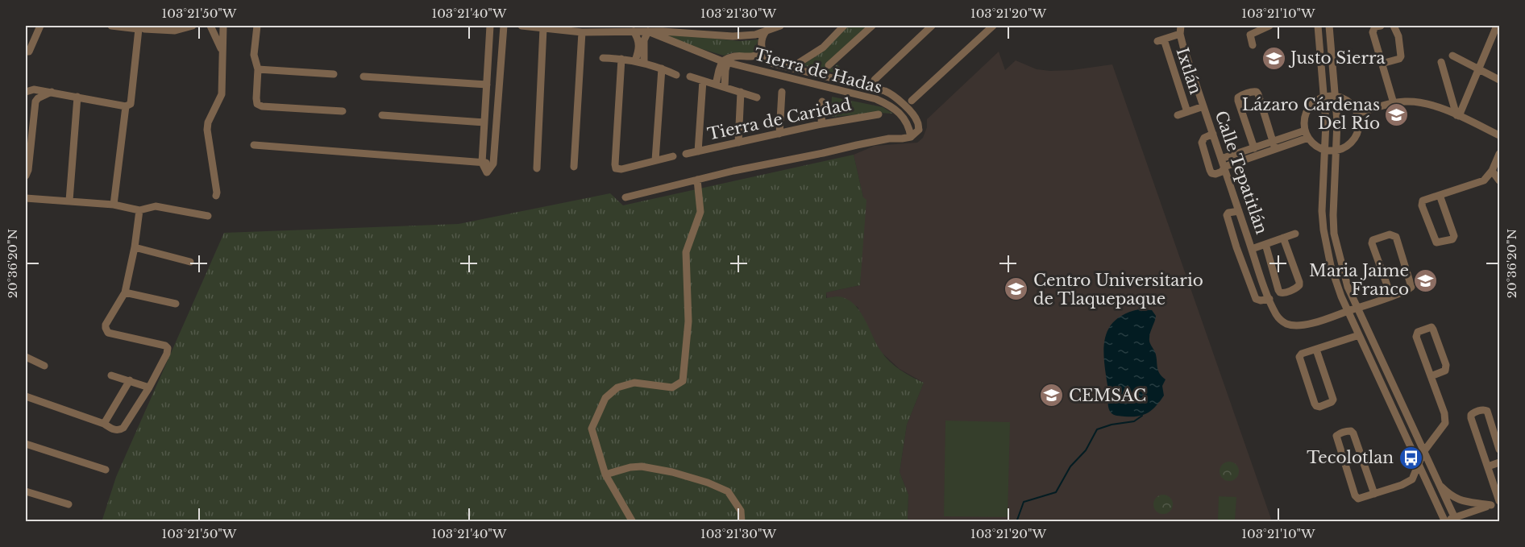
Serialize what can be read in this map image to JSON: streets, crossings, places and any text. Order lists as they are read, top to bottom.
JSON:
{
  "streets": {
    "street": [
      "Tierra de Hadas",
      "Ixtlán",
      "Tierra de Caridad",
      "Calle Tepatitlán"
    ]
  },
  "crossings": [
    ["Ixtlán", "Calle Tepatitlán"]
  ],
  "places": {
    "school or university": [
      "Justo Sierra",
      "Lázaro Cárdenas Del Río",
      "Maria Jaime Franco",
      "Centro Universitario de Tlaquepaque",
      "CEMSAC"
    ],
    "bus stop": ["Tecolotlan"]
  },
  "coordinates": [
    "103°21'50\"W",
    "103°21'40\"W",
    "103°21'30\"W",
    "103°21'20\"W",
    "103°21'10\"W",
    "20°36'20\"N"
  ]
}
